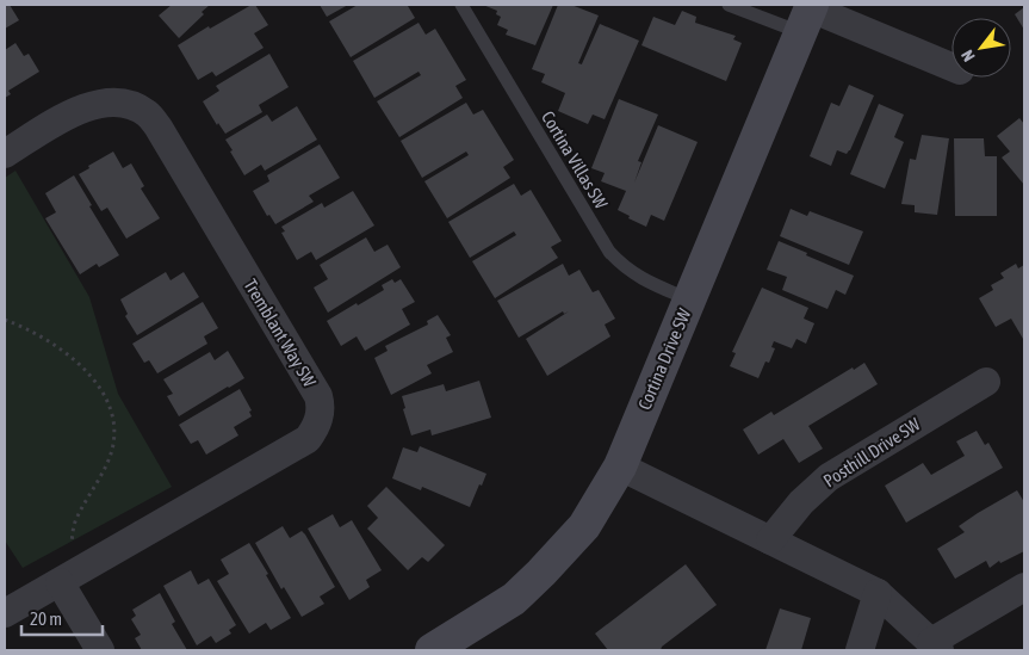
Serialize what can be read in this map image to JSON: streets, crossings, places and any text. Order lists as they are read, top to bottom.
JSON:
{
  "streets": {
    "street": ["Tremblant Way SW", "Cortina Drive SW", "Posthill Drive SW"],
    "lane": ["Cortina Villas SW"]
  },
  "crossings": [
    ["Cortina Villas SW", "Cortina Drive SW"]
  ],
  "scale_bar": "20 m",
  "north": "bottom left"
}
